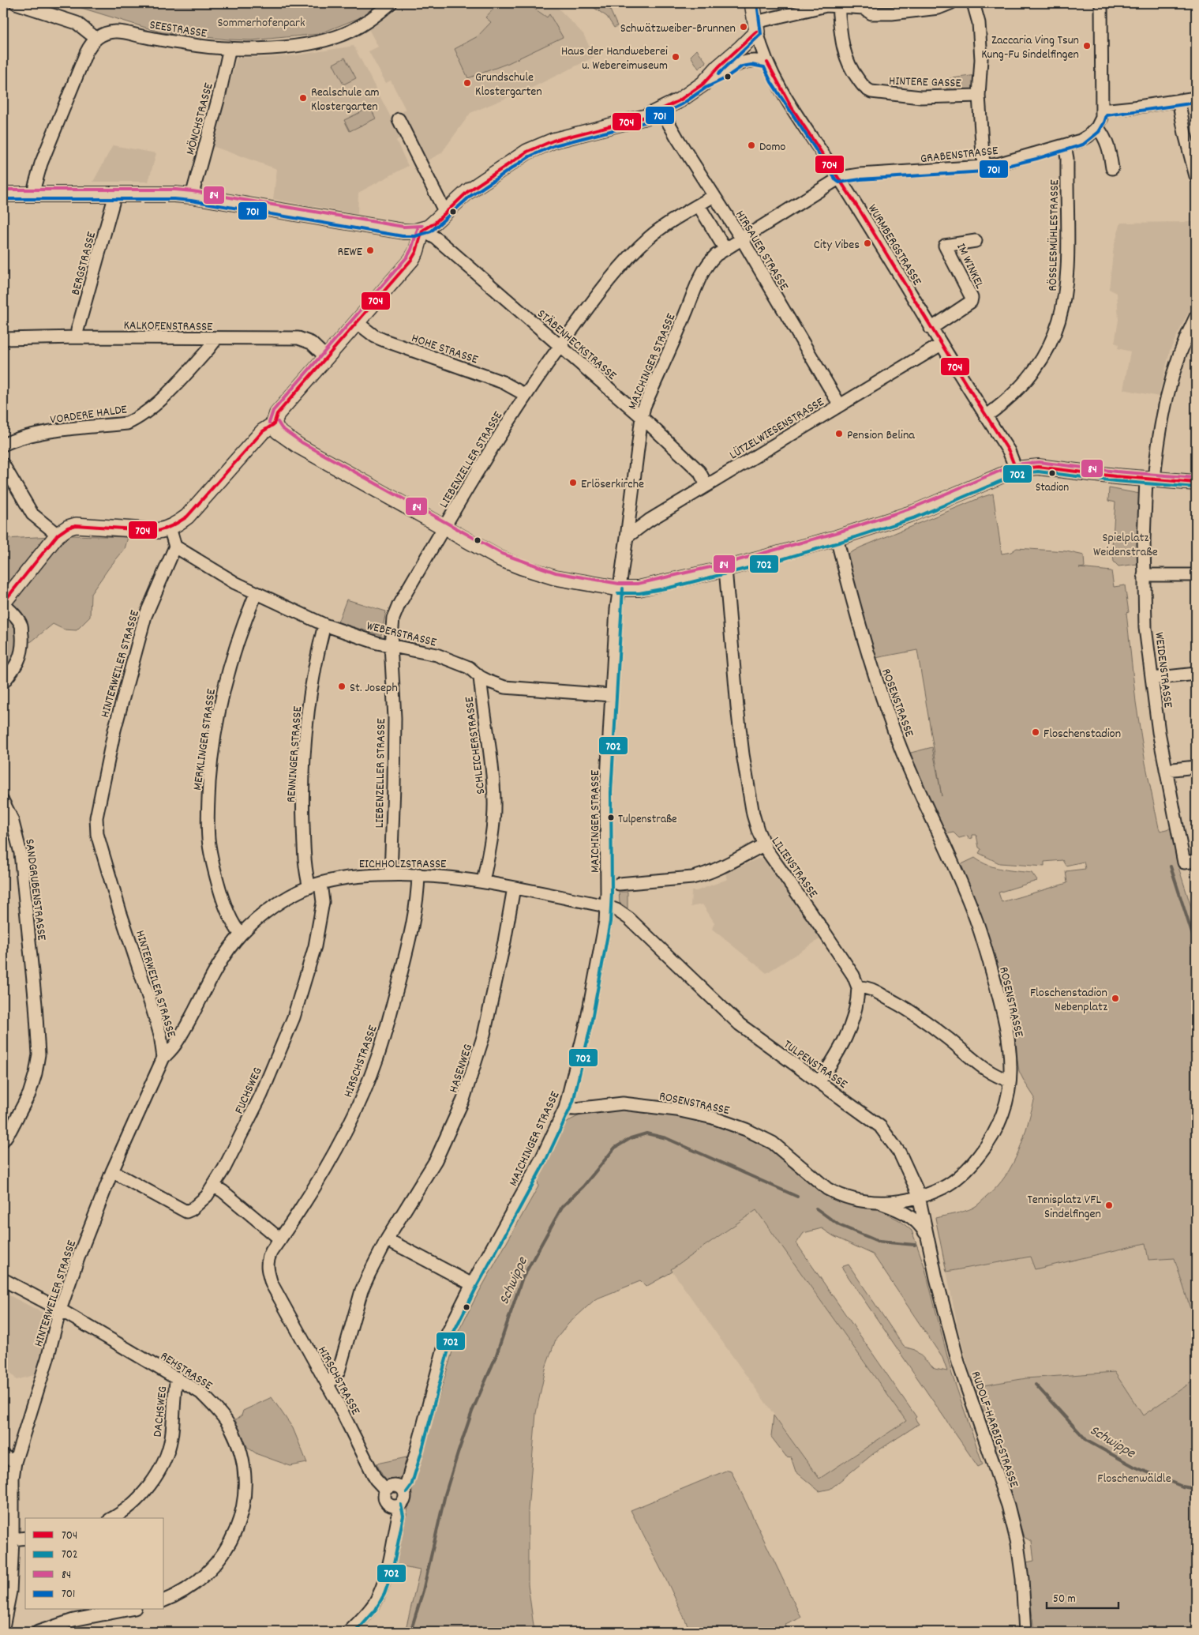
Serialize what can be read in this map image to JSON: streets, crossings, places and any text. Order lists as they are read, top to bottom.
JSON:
{
  "streets": {
    "street": [
      "SEESTRASSE",
      "HINTERE GASSE",
      "MÖNCHSTRASSE",
      "GRABENSTRASSE",
      "RÖSSLESMÜHLESTRASSE",
      "WURMBERGSTRASSE",
      "HIRSAUER STRASSE",
      "BERGSTRASSE",
      "IM WINKEL",
      "KALKOFENSTRASSE",
      "STÄBENHECKSTRASSE",
      "HOHE STRASSE",
      "MAICHINGER STRASSE",
      "VORDERE HALDE",
      "LÜTZELWIESENSTRASSE",
      "LIEBENZELLER STRASSE",
      "WEBERSTRASSE",
      "HINTERWEILER STRASSE",
      "WEIDENSTRASSE",
      "ROSENSTRASSE",
      "MERKLINGER STRASSE",
      "SCHLEICHERSTRASSE",
      "RENNINGER STRASSE",
      "EICHHOLZSTRASSE",
      "LILIENSTRASSE",
      "SANDGRUBENSTRASSE",
      "HIRSCHSTRASSE",
      "TULPENSTRASSE",
      "HASENWEG",
      "FUCHSWEG",
      "REHSTRASSE",
      "DACHSWEG",
      "RUDOLF-HARBIG-STRASSE"
    ]
  },
  "crossings": [
    ["SEESTRASSE", "MÖNCHSTRASSE"],
    ["HINTERE GASSE", "GRABENSTRASSE"],
    ["GRABENSTRASSE", "RÖSSLESMÜHLESTRASSE"],
    ["GRABENSTRASSE", "WURMBERGSTRASSE"],
    ["GRABENSTRASSE", "MAICHINGER STRASSE"],
    ["RÖSSLESMÜHLESTRASSE", "WURMBERGSTRASSE"],
    ["WURMBERGSTRASSE", "IM WINKEL"],
    ["WURMBERGSTRASSE", "MAICHINGER STRASSE"],
    ["WURMBERGSTRASSE", "LÜTZELWIESENSTRASSE"],
    ["HIRSAUER STRASSE", "MAICHINGER STRASSE"],
    ["HIRSAUER STRASSE", "LÜTZELWIESENSTRASSE"],
    ["HIRSAUER STRASSE", "LIEBENZELLER STRASSE"],
    ["BERGSTRASSE", "KALKOFENSTRASSE"],
    ["KALKOFENSTRASSE", "VORDERE HALDE"],
    ["STÄBENHECKSTRASSE", "MAICHINGER STRASSE"],
    ["STÄBENHECKSTRASSE", "LÜTZELWIESENSTRASSE"],
    ["STÄBENHECKSTRASSE", "LIEBENZELLER STRASSE"],
    ["HOHE STRASSE", "LIEBENZELLER STRASSE"],
    ["MAICHINGER STRASSE", "LÜTZELWIESENSTRASSE"],
    ["MAICHINGER STRASSE", "WEBERSTRASSE"],
    ["MAICHINGER STRASSE", "ROSENSTRASSE"],
    ["MAICHINGER STRASSE", "EICHHOLZSTRASSE"],
    ["MAICHINGER STRASSE", "HIRSCHSTRASSE"],
    ["MAICHINGER STRASSE", "TULPENSTRASSE"],
    ["LIEBENZELLER STRASSE", "WEBERSTRASSE"],
    ["LIEBENZELLER STRASSE", "EICHHOLZSTRASSE"],
    ["WEBERSTRASSE", "HINTERWEILER STRASSE"],
    ["WEBERSTRASSE", "MERKLINGER STRASSE"],
    ["WEBERSTRASSE", "SCHLEICHERSTRASSE"],
    ["WEBERSTRASSE", "RENNINGER STRASSE"],
    ["HINTERWEILER STRASSE", "EICHHOLZSTRASSE"],
    ["HINTERWEILER STRASSE", "FUCHSWEG"],
    ["HINTERWEILER STRASSE", "REHSTRASSE"],
    ["ROSENSTRASSE", "TULPENSTRASSE"],
    ["ROSENSTRASSE", "RUDOLF-HARBIG-STRASSE"],
    ["MERKLINGER STRASSE", "EICHHOLZSTRASSE"],
    ["SCHLEICHERSTRASSE", "EICHHOLZSTRASSE"],
    ["RENNINGER STRASSE", "EICHHOLZSTRASSE"],
    ["RENNINGER STRASSE", "FUCHSWEG"],
    ["EICHHOLZSTRASSE", "HIRSCHSTRASSE"],
    ["EICHHOLZSTRASSE", "TULPENSTRASSE"],
    ["EICHHOLZSTRASSE", "HASENWEG"],
    ["EICHHOLZSTRASSE", "FUCHSWEG"],
    ["HIRSCHSTRASSE", "HASENWEG"],
    ["TULPENSTRASSE", "RUDOLF-HARBIG-STRASSE"],
    ["REHSTRASSE", "DACHSWEG"]
  ],
  "water": ["Schwippe"],
  "parks": ["Sommerhofenpark", "Spielplatz Weidenstraße", "Floschenwäldle"],
  "places": [
    "Schwätzweiber-Brunnen",
    "Zaccaria Ving Tsun Kung-Fu Sindelfingen",
    "Haus der Handweberei u. Webereimuseum",
    "Grundschule Klostergarten",
    "Realschule am Klostergarten",
    "Domo",
    "City Vibes",
    "REWE",
    "Pension Belina",
    "Stadion",
    "Erlöserkirche",
    "St. Joseph",
    "Floschenstadion",
    "Tulpenstraße",
    "Floschenstadion Nebenplatz",
    "Tennisplatz VFL Sindelfingen"
  ],
  "lines": [
    "transit line 701",
    "transit line 704",
    "transit line 84",
    "transit line 702"
  ],
  "legend": [
    "704",
    "702",
    "84",
    "701"
  ],
  "scale_bar": "50 m"
}
